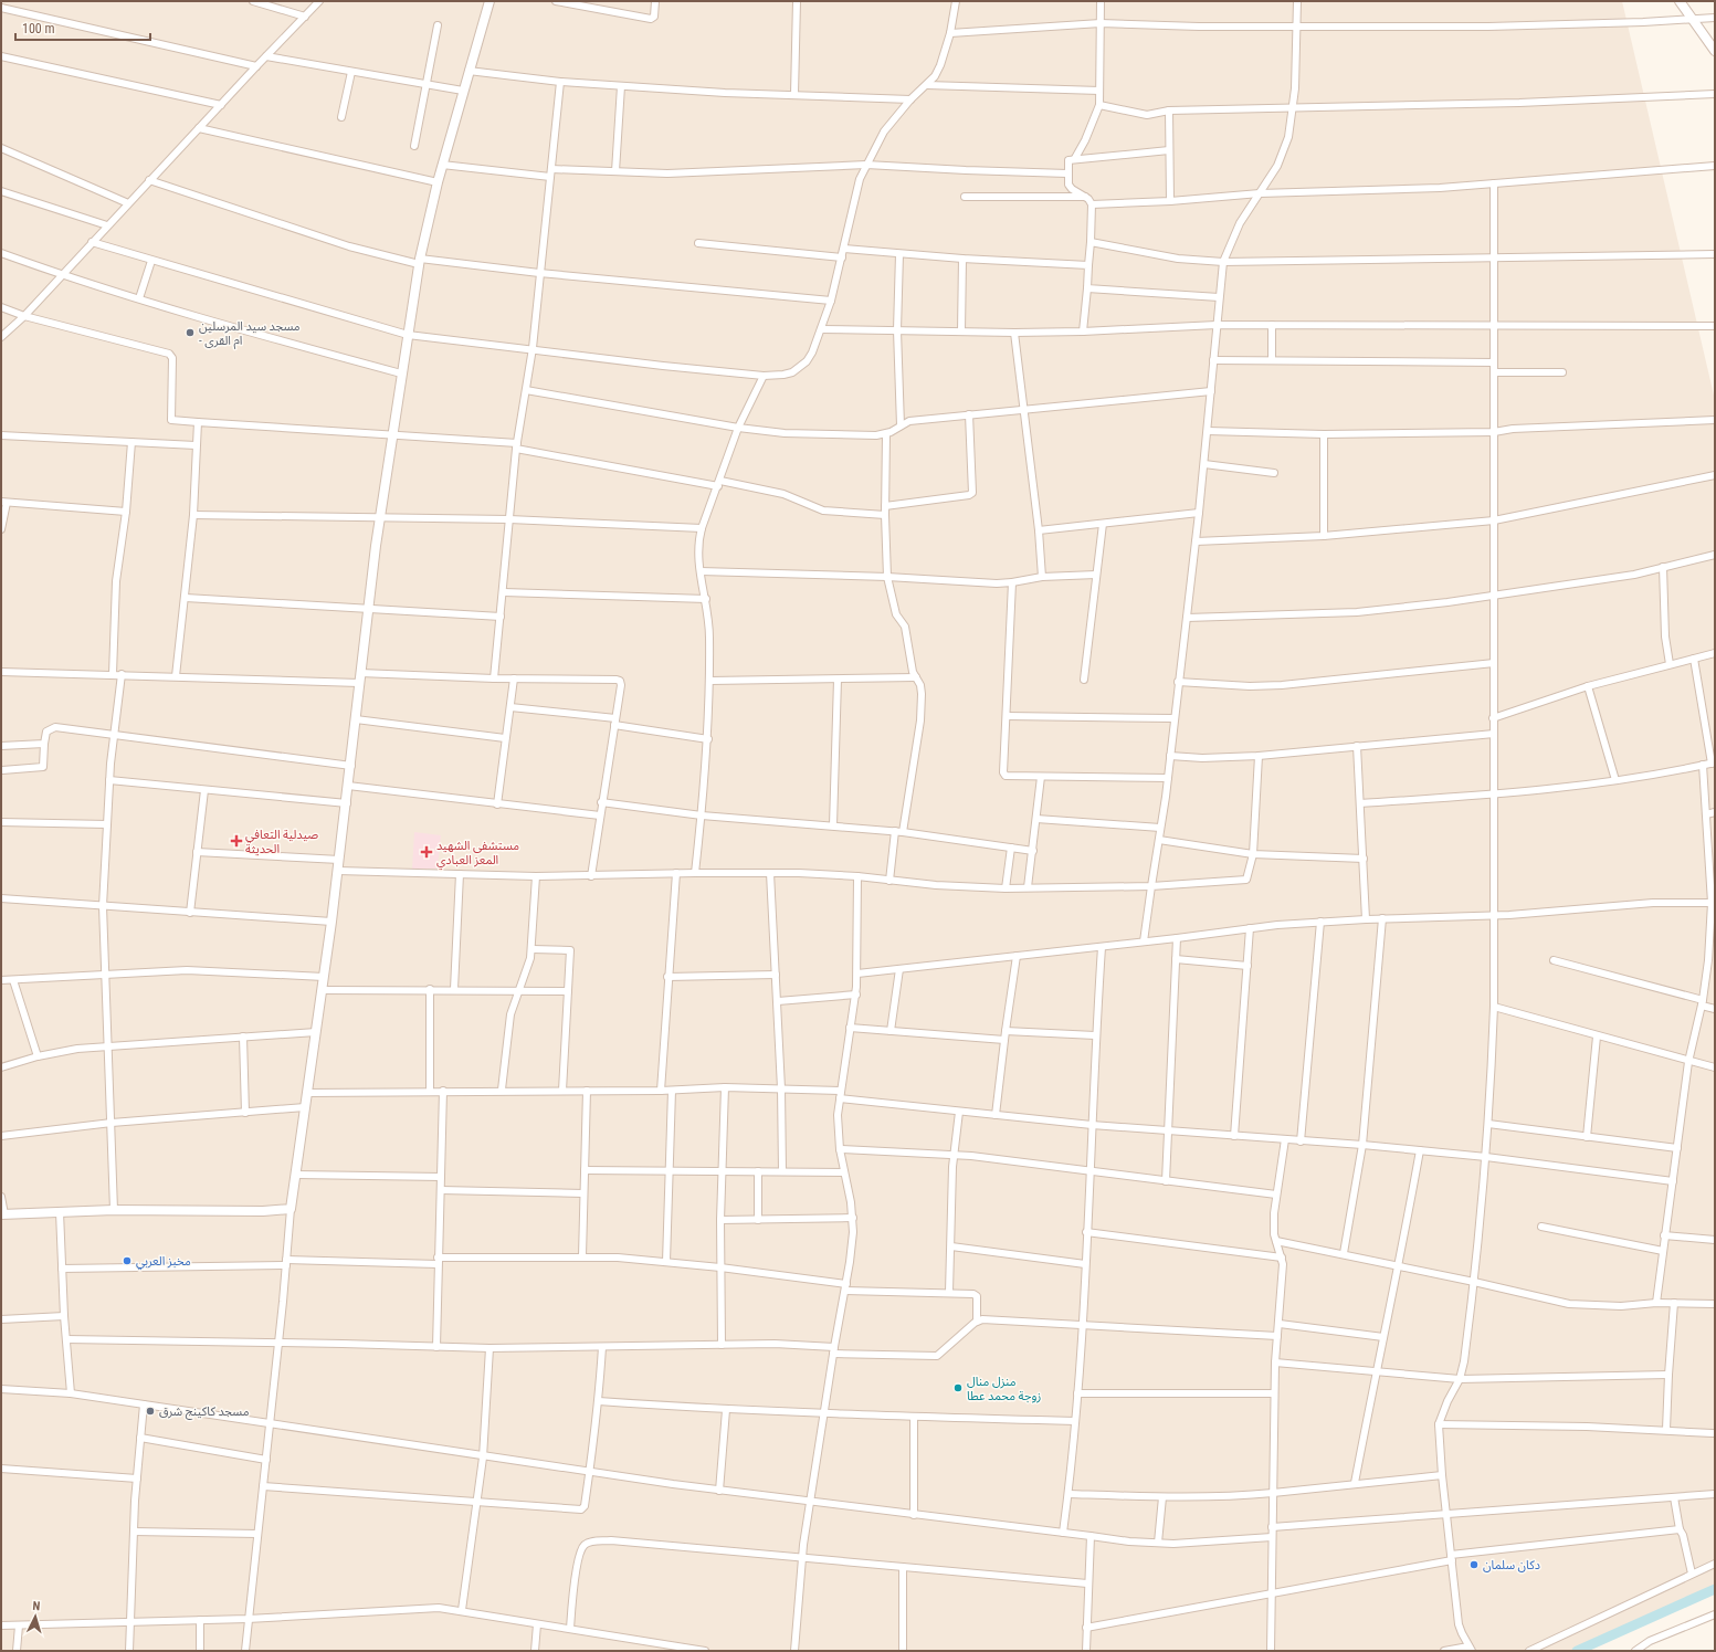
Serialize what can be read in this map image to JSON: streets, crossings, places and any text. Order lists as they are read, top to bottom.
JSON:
{
  "places": {
    "other": [
      "مسجد سيد المرسلين - ام القرى",
      "مخبز العربي",
      "منزل منال زوجة محمد عطا",
      "مسجد كاكينج شرق",
      "دكان سلمان"
    ],
    "health": ["صيدلية التعافي الحديثة", "مستشفى الشهيد المعز العبادي"]
  },
  "scale_bar": "100 m",
  "north": "top"
}
